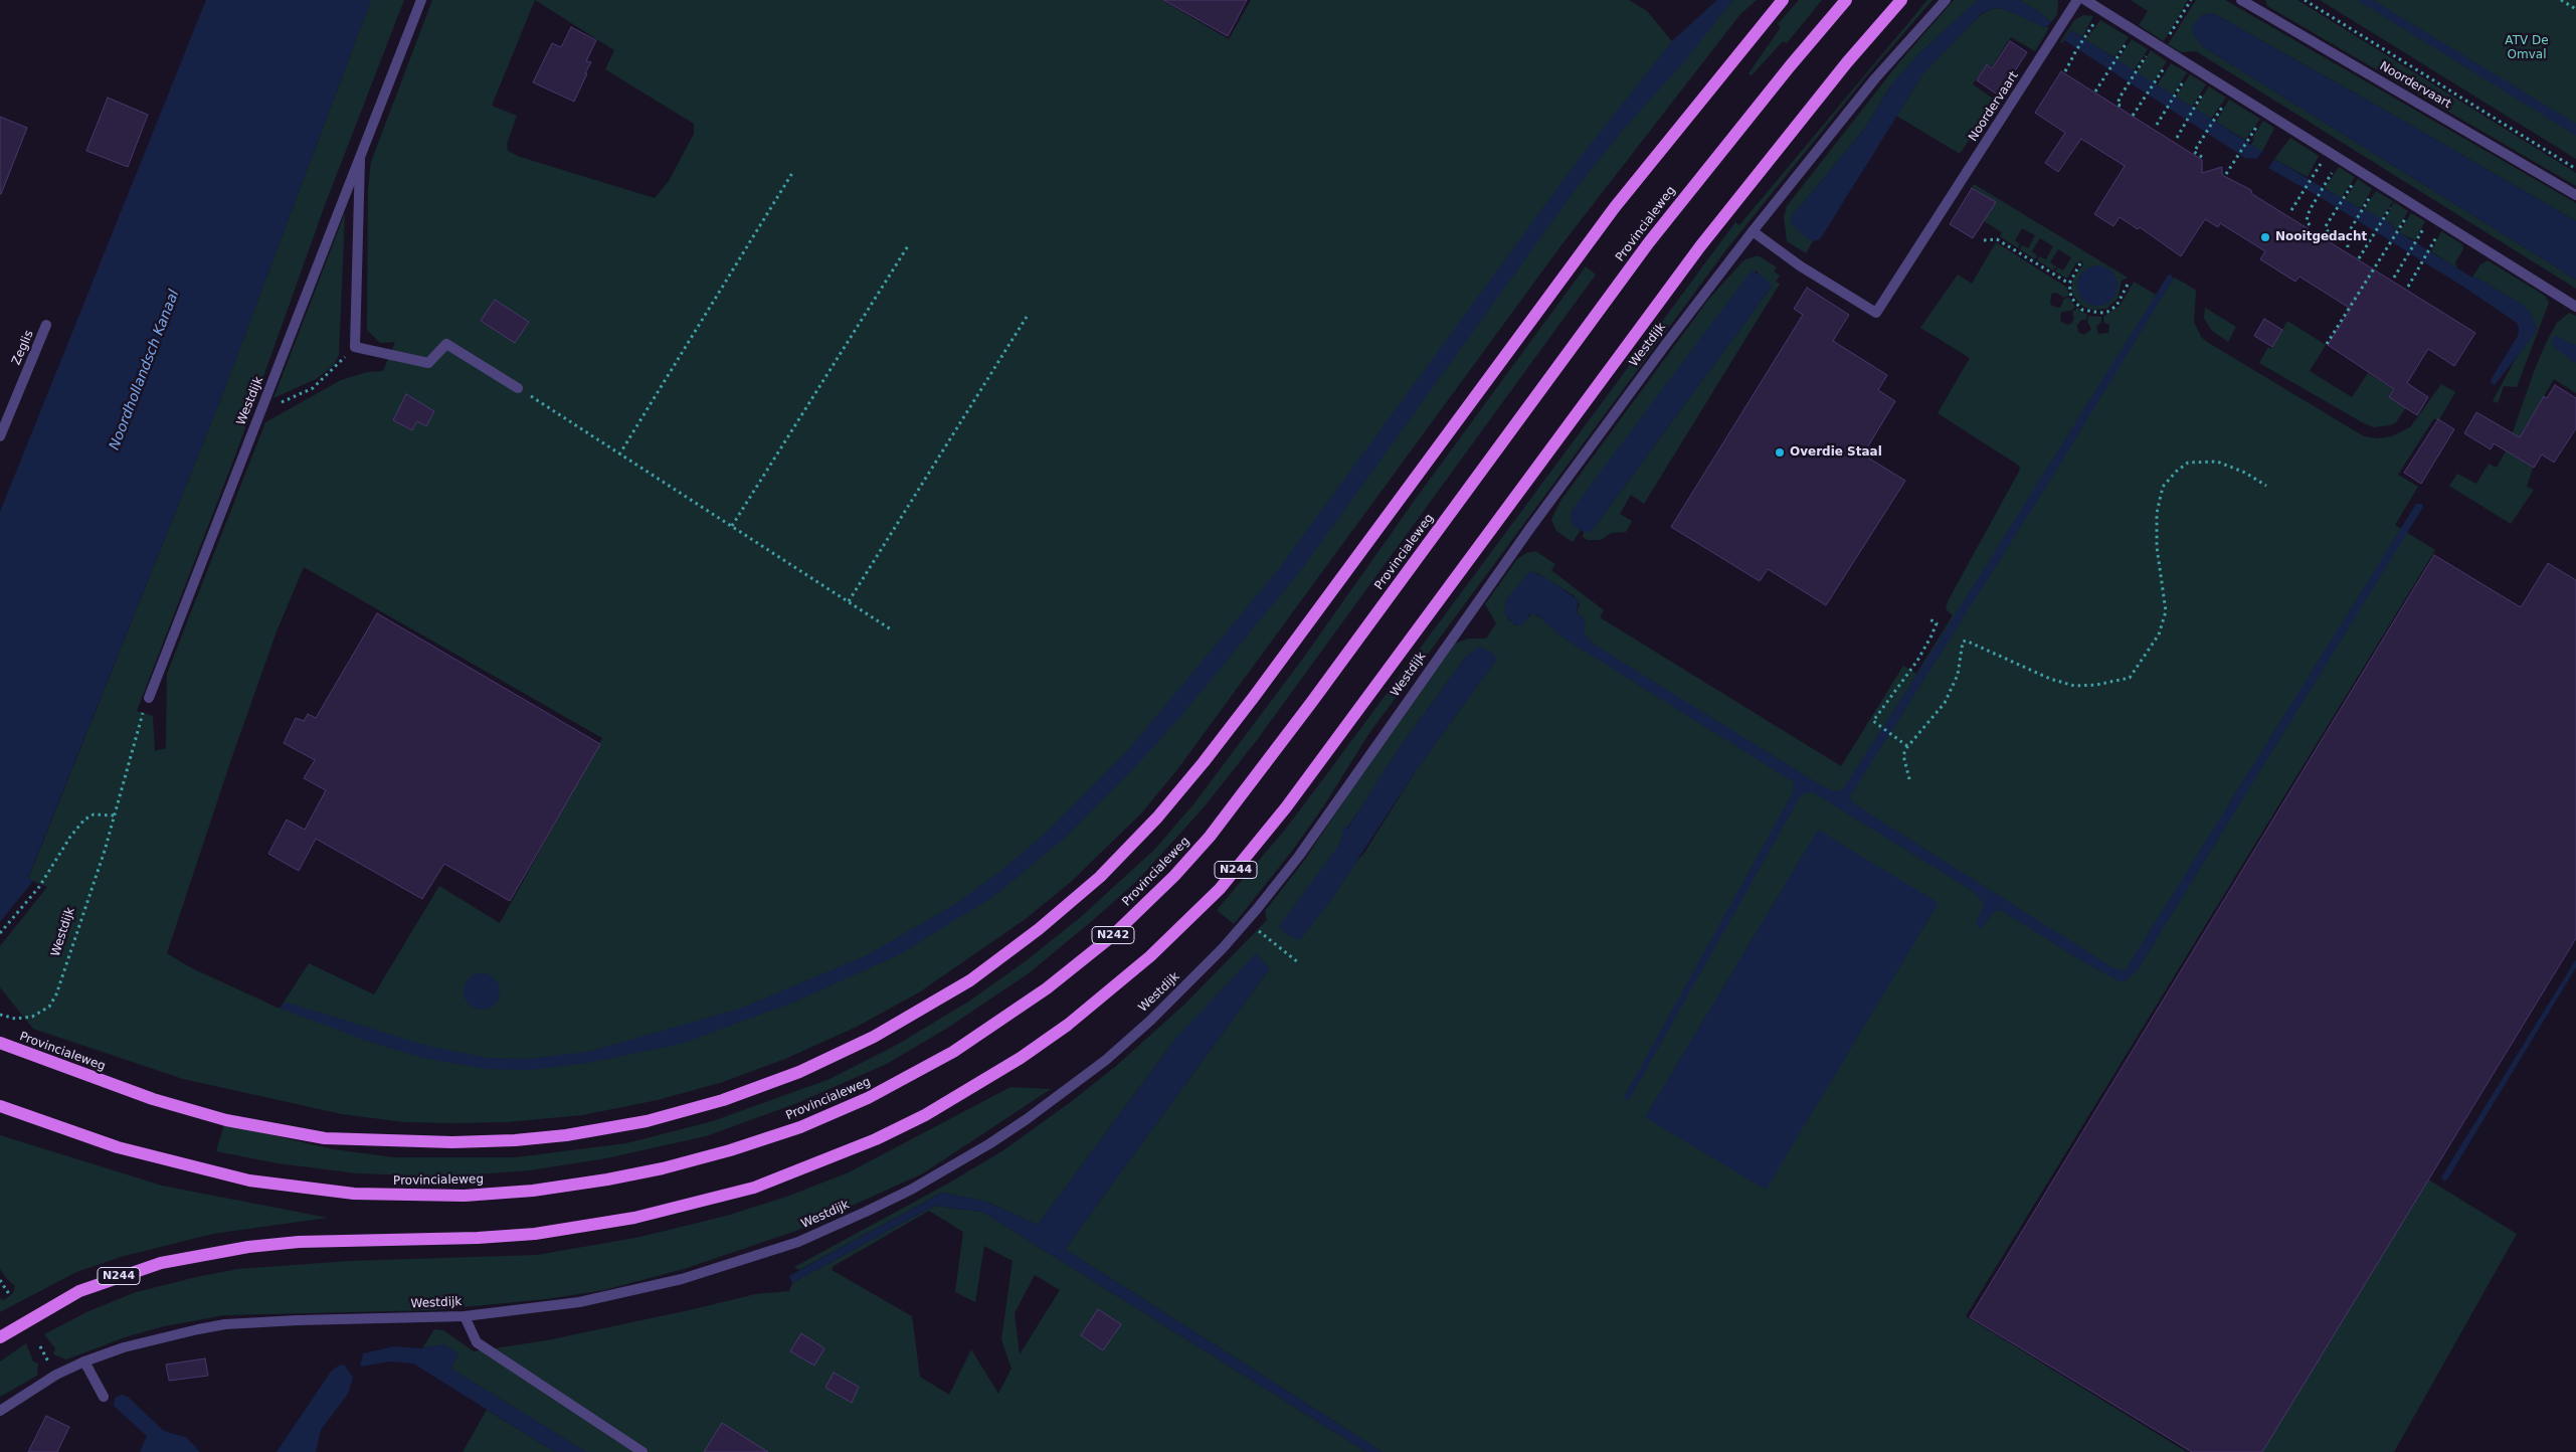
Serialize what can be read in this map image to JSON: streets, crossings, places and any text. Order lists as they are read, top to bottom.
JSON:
{
  "streets": {
    "main road": [
      "Provincialeweg",
      "Westdijk",
      "N244",
      "N242"
    ],
    "street": ["Noordervaart", "Zeglis"]
  },
  "crossings": [
    ["Noordervaart", "Westdijk"]
  ],
  "water": ["Noordhollandsch Kanaal"],
  "parks": ["ATV De Omval"],
  "places": ["Nooitgedacht", "Overdie Staal"]
}
